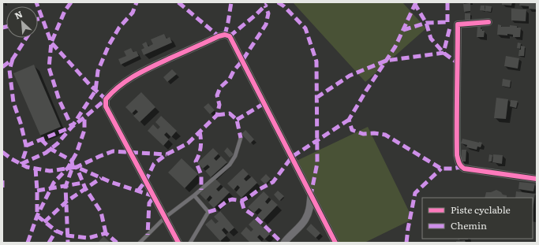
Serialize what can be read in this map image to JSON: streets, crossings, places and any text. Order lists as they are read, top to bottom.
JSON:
{
  "legend": ["Piste cyclable", "Chemin"],
  "north": "top left"
}
